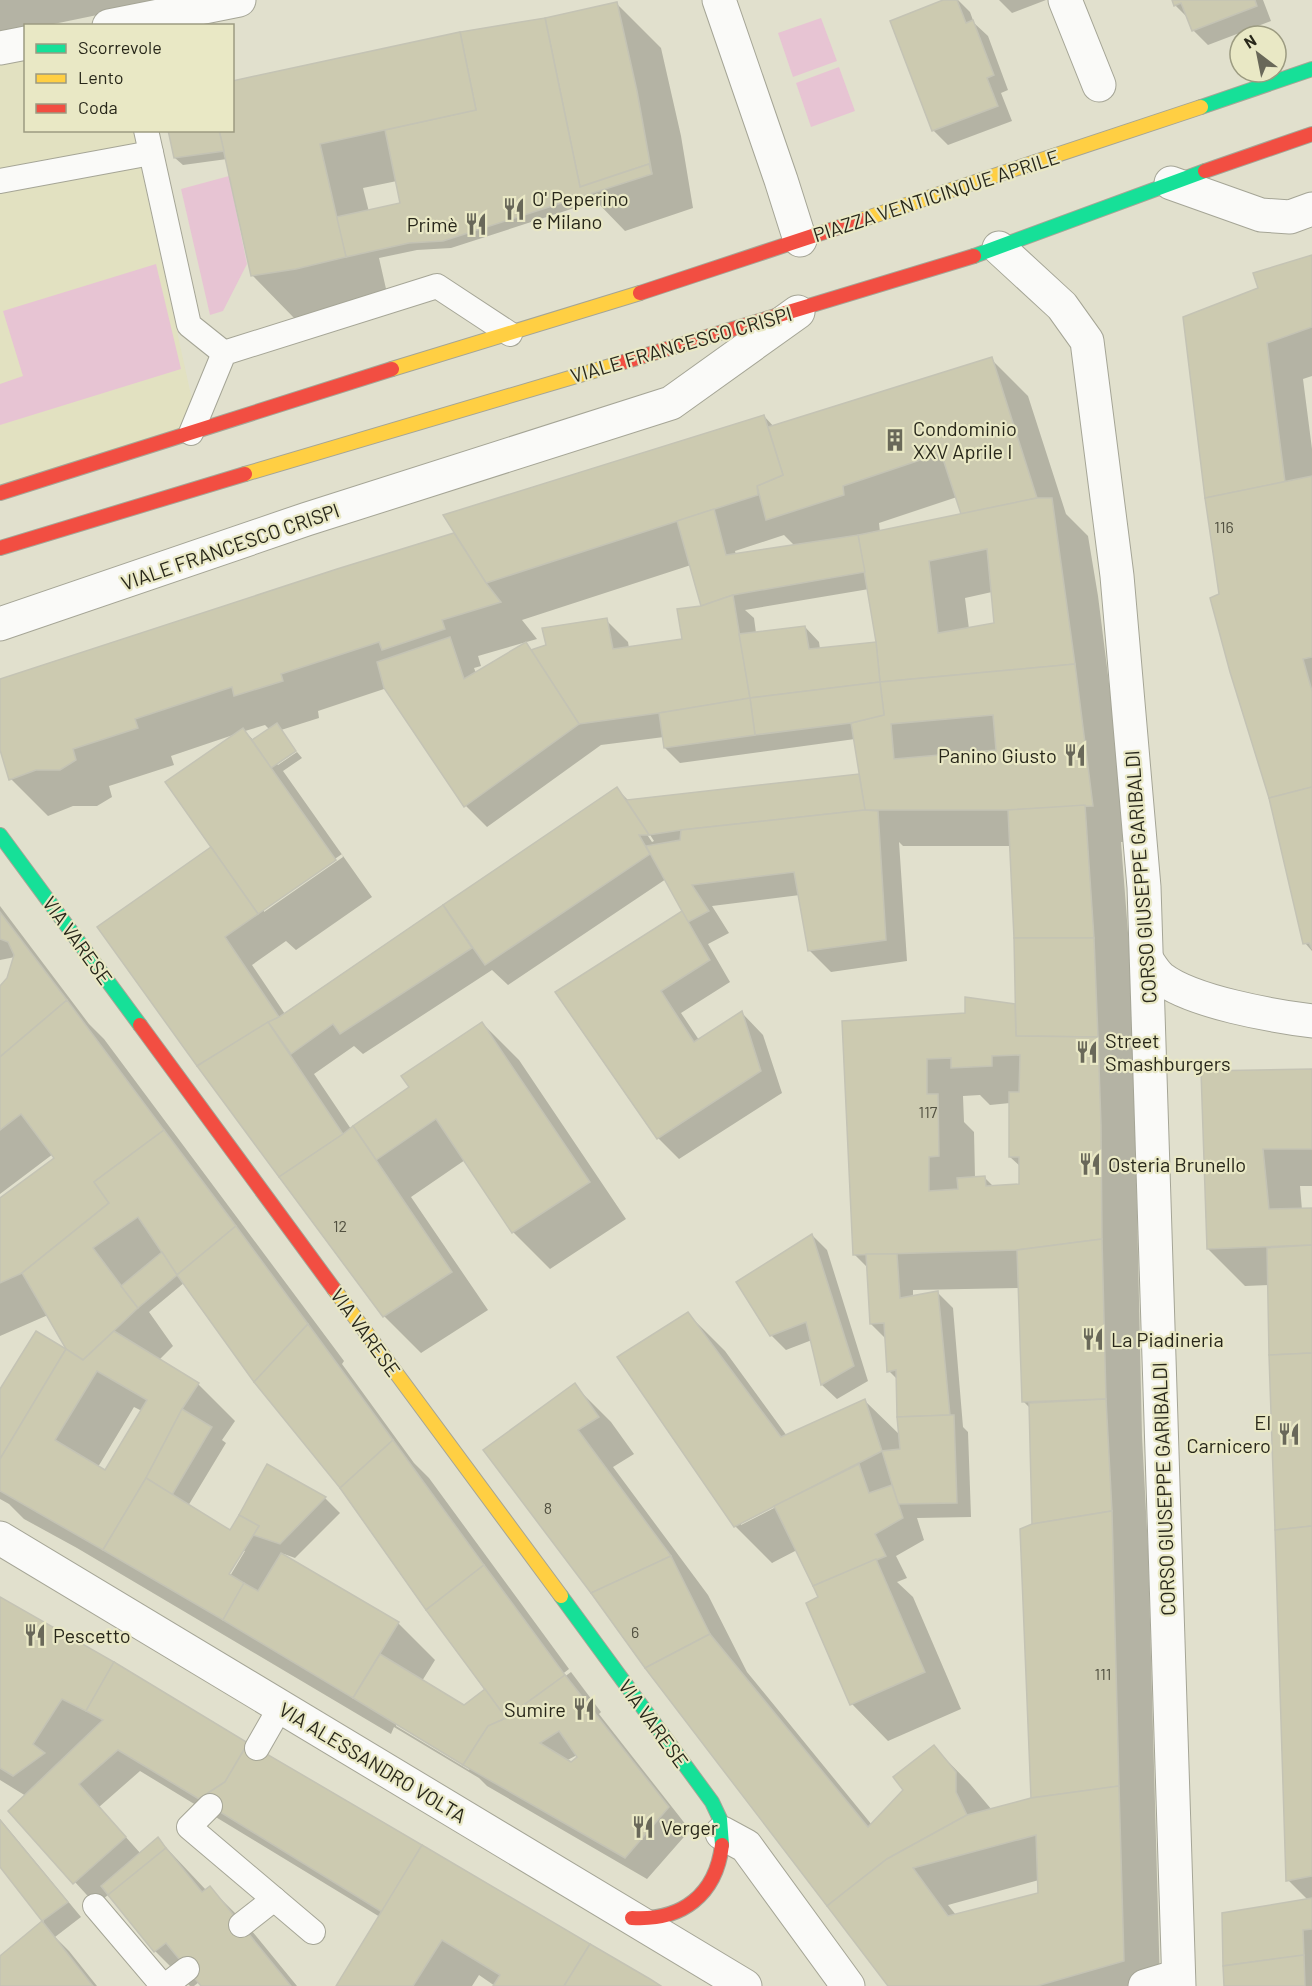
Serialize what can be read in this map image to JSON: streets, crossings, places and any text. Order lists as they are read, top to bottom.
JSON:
{
  "streets": {
    "main road": ["PIAZZA VENTICINQUE APRILE", "VIALE FRANCESCO CRISPI", "VIA VARESE"],
    "street": ["CORSO GIUSEPPE GARIBALDI", "VIA ALESSANDRO VOLTA"]
  },
  "crossings": [
    ["VIA VARESE", "VIA ALESSANDRO VOLTA"]
  ],
  "places": {
    "restaurant": [
      "O' Peperino e Milano",
      "Primè",
      "Panino Giusto",
      "Street Smashburgers",
      "Osteria Brunello",
      "La Piadineria",
      "El Carnicero",
      "Pescetto",
      "Sumire",
      "Verger"
    ],
    "building": ["Condominio XXV Aprile I"]
  },
  "house_numbers": [
    "116",
    "117",
    "12",
    "8",
    "6",
    "111"
  ],
  "legend": ["Scorrevole", "Lento", "Coda"],
  "north": "top left"
}
